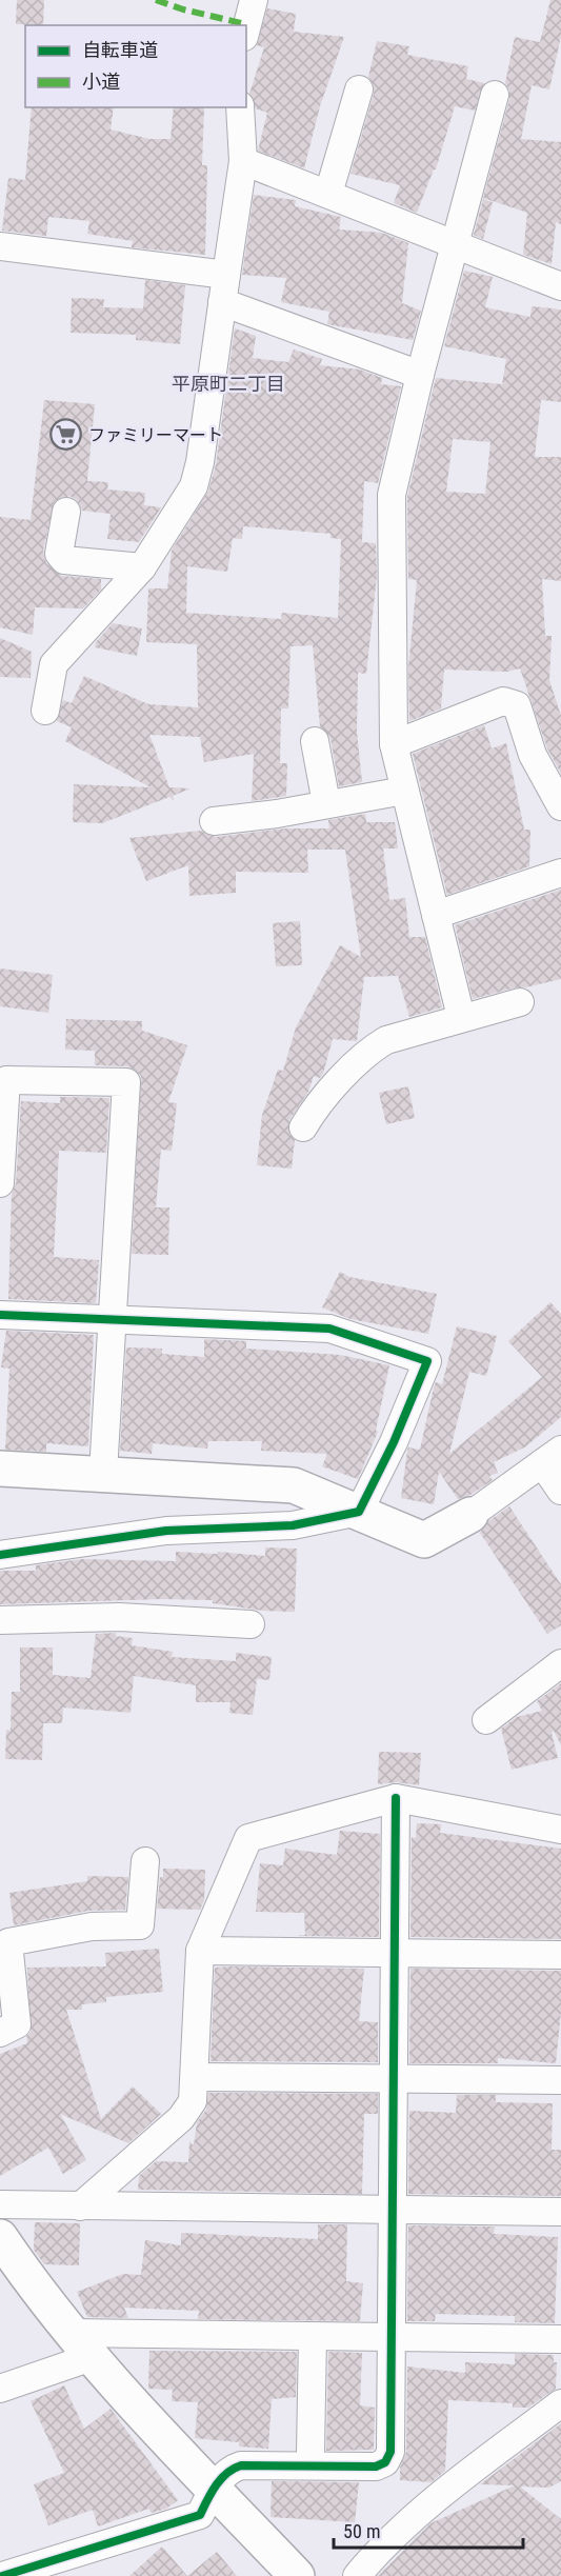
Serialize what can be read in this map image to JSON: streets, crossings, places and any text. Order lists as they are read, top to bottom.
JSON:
{
  "districts": ["平原町二丁目"],
  "places": {
    "supermarket": ["ファミリーマート"]
  },
  "legend": ["自転車道", "小道"],
  "scale_bar": "50 m"
}
